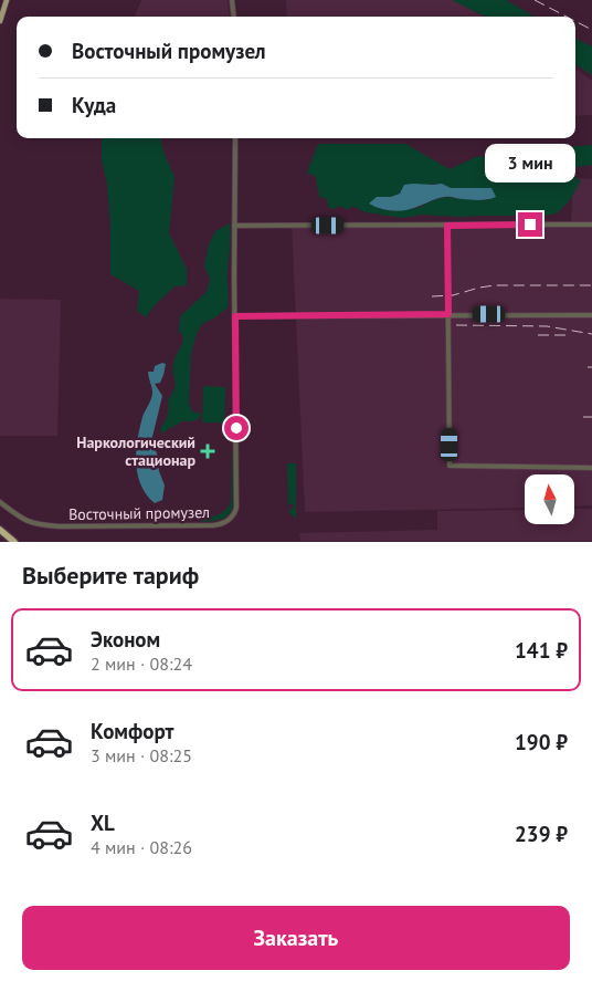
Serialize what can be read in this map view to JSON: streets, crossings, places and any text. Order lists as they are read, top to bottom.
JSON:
{
  "streets": {
    "street": ["Восточный промузел"]
  },
  "places": {
    "health": ["Наркологический стационар"]
  },
  "north": "top",
  "page": {
    "banner": ["Восточный промузел", "Куда"],
    "bubble": "3 мин",
    "heading": "Выберите тариф",
    "list": [
      {
        "name": "Эконом",
        "note": "2 мин · 08:24",
        "value": "141 ₽"
      },
      {
        "name": "Комфорт",
        "note": "3 мин · 08:25",
        "value": "190 ₽"
      },
      {
        "name": "XL",
        "note": "4 мин · 08:26",
        "value": "239 ₽"
      }
    ],
    "buttons": "Заказать"
  }
}
